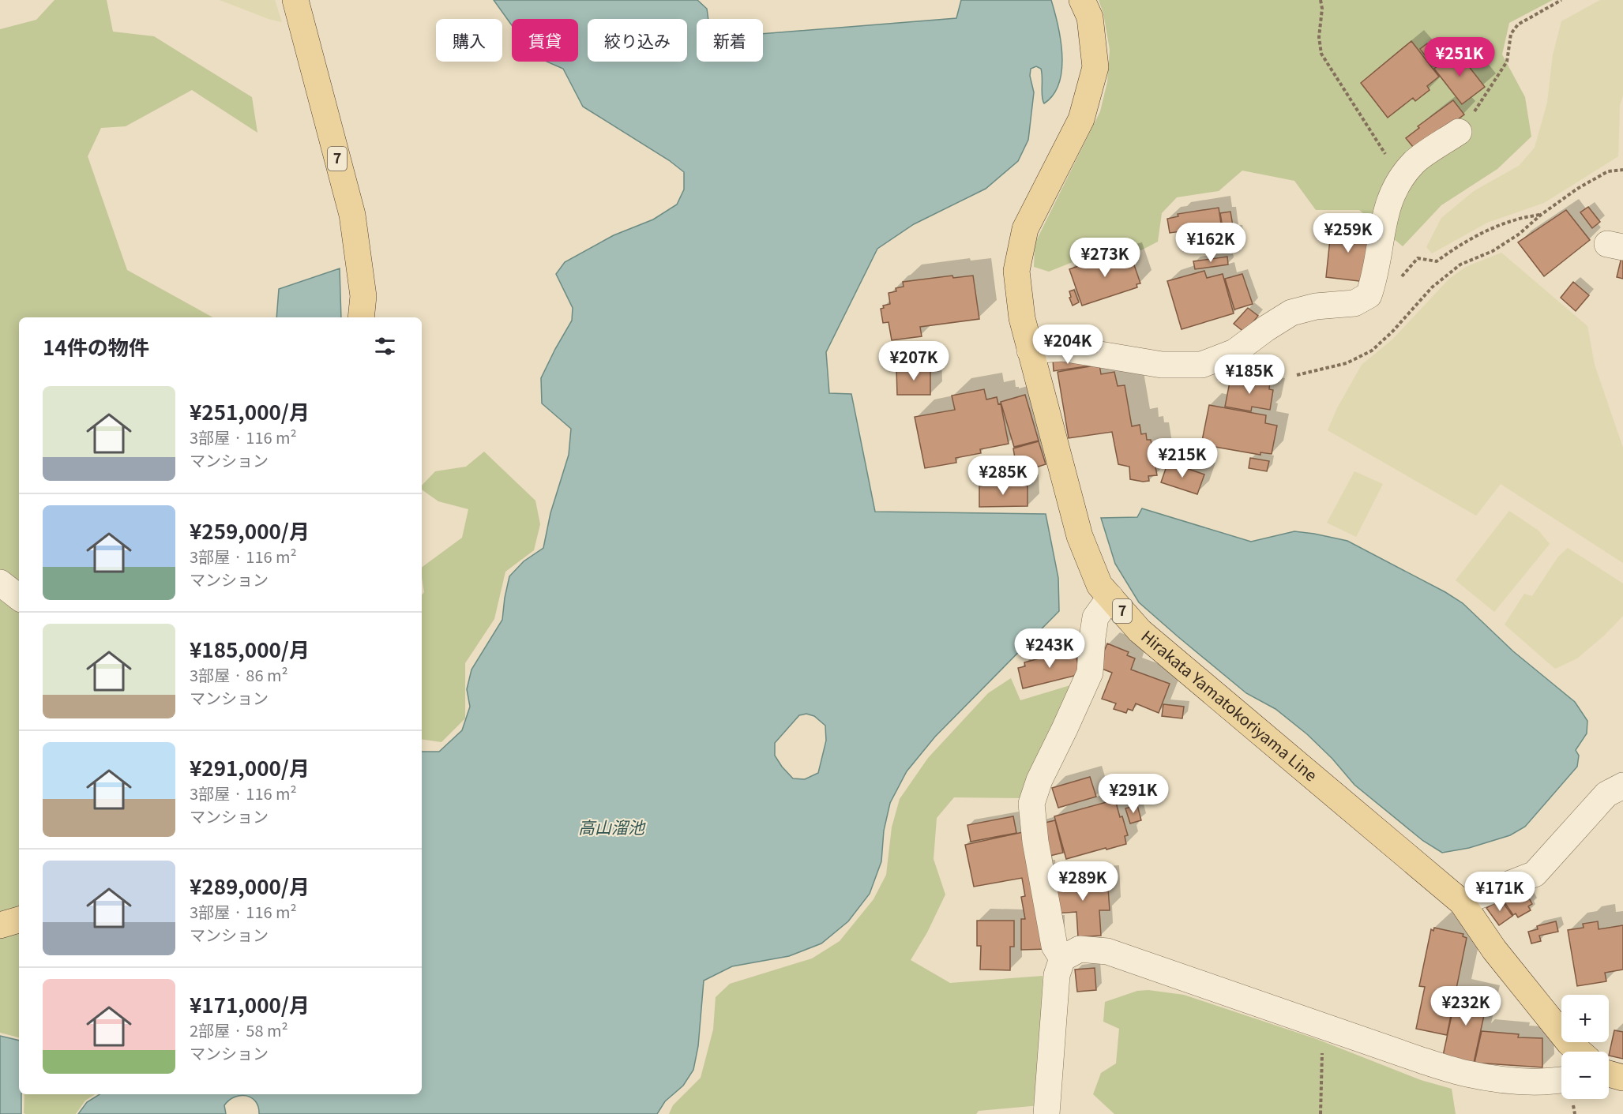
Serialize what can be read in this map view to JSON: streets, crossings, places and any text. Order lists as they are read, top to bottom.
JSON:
{
  "streets": {
    "main road": ["7", "Hirakata Yamatokoriyama Line"]
  },
  "water": ["高山溜池"],
  "page": {
    "chip": [
      "購入",
      "賃貸",
      "絞り込み",
      "新着"
    ],
    "price": [
      "¥251K",
      "¥259K",
      "¥162K",
      "¥273K",
      "¥204K",
      "¥207K",
      "¥185K",
      "¥215K",
      "¥285K",
      "¥243K",
      "¥291K",
      "¥289K",
      "¥171K",
      "¥232K"
    ],
    "heading": "14件の物件",
    "list": [
      {
        "name": "¥251,000/月",
        "note": "3部屋 · 116 m² · マンション"
      },
      {
        "name": "¥259,000/月",
        "note": "3部屋 · 116 m² · マンション"
      },
      {
        "name": "¥185,000/月",
        "note": "3部屋 · 86 m² · マンション"
      },
      {
        "name": "¥291,000/月",
        "note": "3部屋 · 116 m² · マンション"
      },
      {
        "name": "¥289,000/月",
        "note": "3部屋 · 116 m² · マンション"
      },
      {
        "name": "¥171,000/月",
        "note": "2部屋 · 58 m² · マンション"
      }
    ],
    "map_buttons": ["+", "−"]
  }
}
